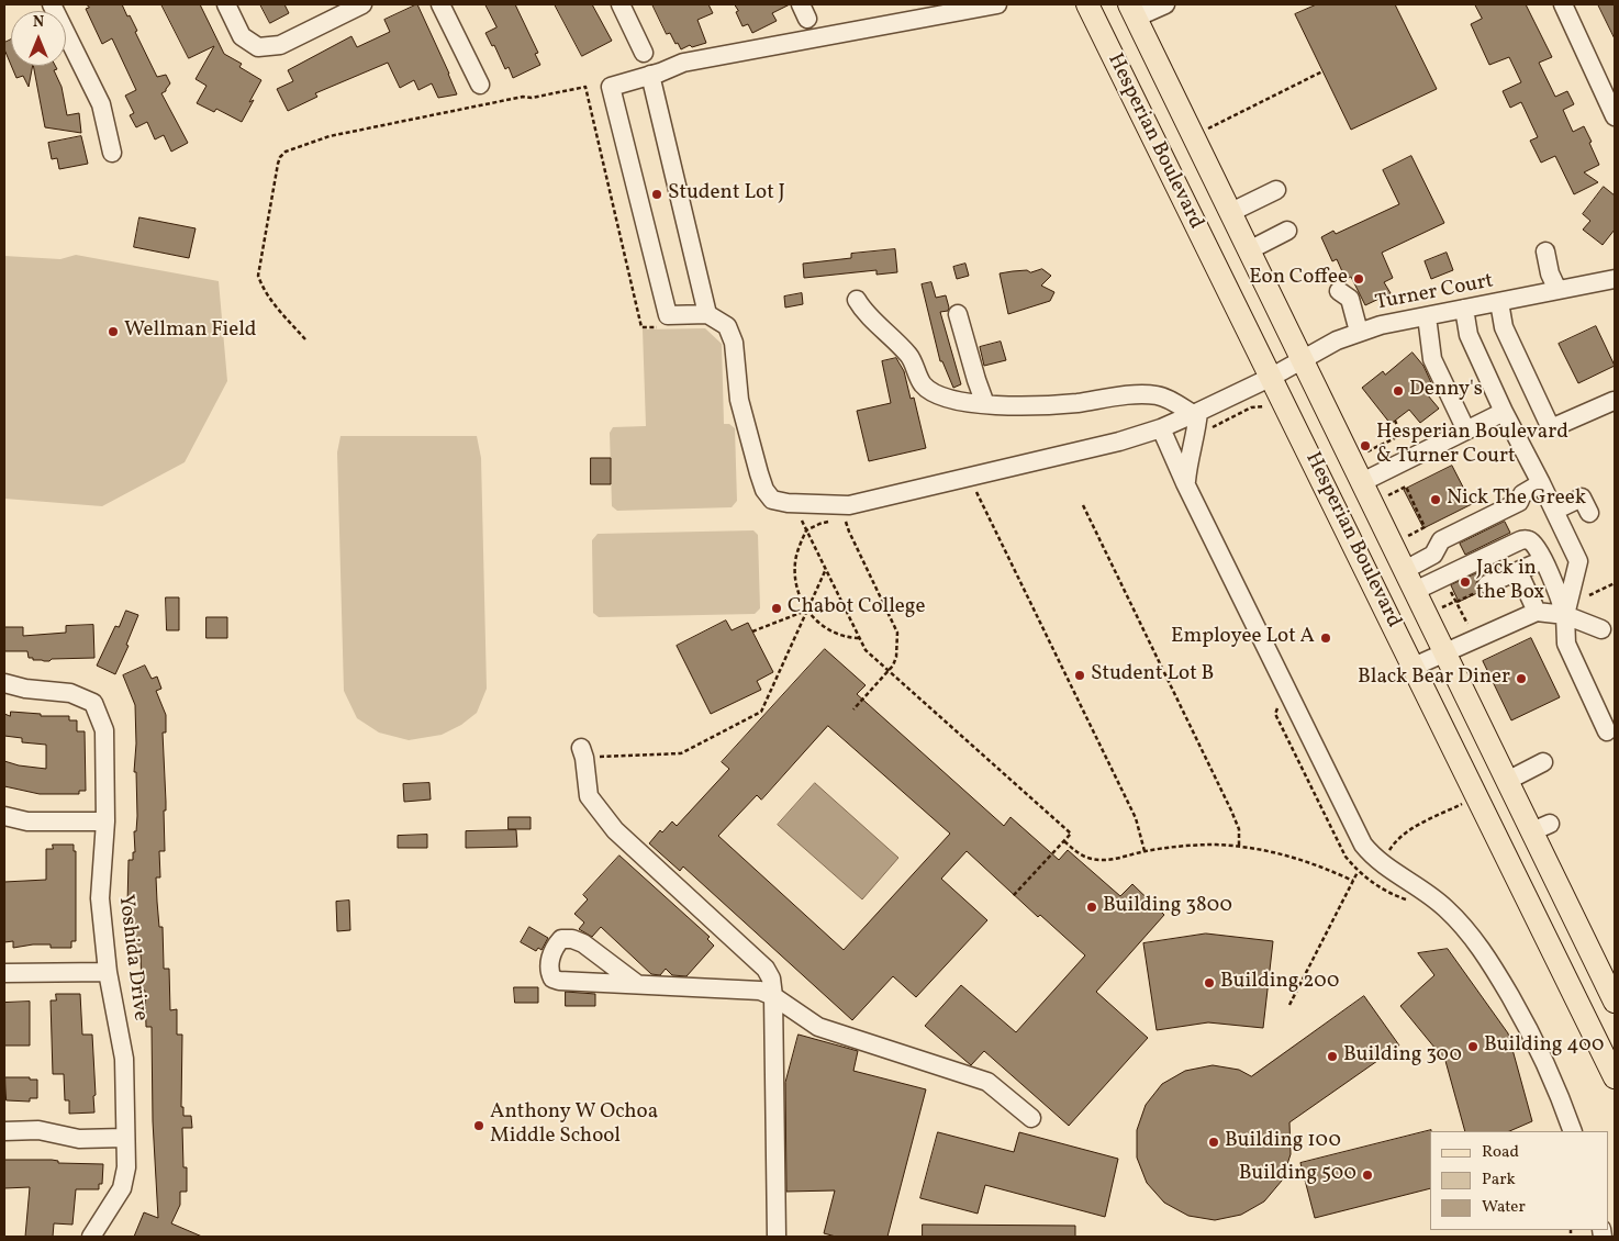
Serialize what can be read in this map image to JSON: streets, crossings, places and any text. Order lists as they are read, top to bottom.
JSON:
{
  "streets": {
    "main road": ["Hesperian Boulevard"],
    "street": ["Turner Court", "Yoshida Drive"]
  },
  "crossings": [
    ["Hesperian Boulevard", "Turner Court"]
  ],
  "places": [
    "Student Lot J",
    "Eon Coffee",
    "Wellman Field",
    "Denny's",
    "Hesperian Boulevard & Turner Court",
    "Nick The Greek",
    "Jack in the Box",
    "Chabot College",
    "Employee Lot A",
    "Student Lot B",
    "Black Bear Diner",
    "Building 3800",
    "Building 200",
    "Building 400",
    "Building 300",
    "Anthony W Ochoa Middle School",
    "Building 100",
    "Building 500"
  ],
  "legend": ["Road", "Park", "Water"],
  "north": "top"
}
